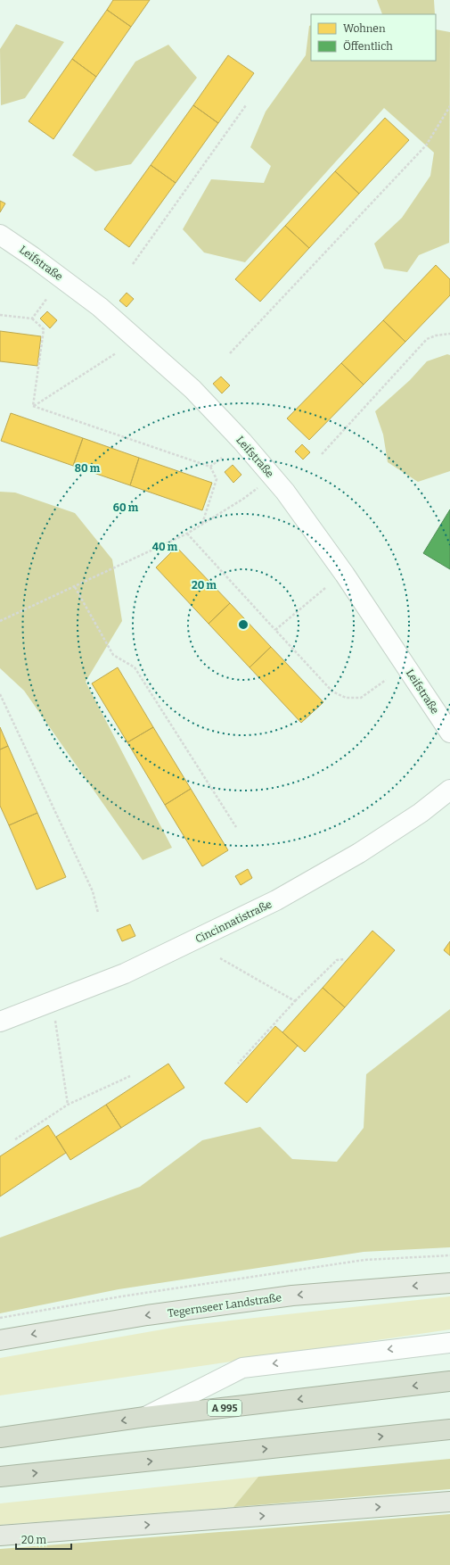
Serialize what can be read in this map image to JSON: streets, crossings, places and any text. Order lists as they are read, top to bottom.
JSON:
{
  "streets": {
    "highway": ["A 995"],
    "main road": ["Tegernseer Landstraße"],
    "street": ["Leifstraße", "Cincinnatistraße"]
  },
  "one_way": ["Tegernseer Landstraße"],
  "legend": ["Wohnen", "Öffentlich"],
  "scale_bar": "20 m",
  "rings": [
    "80 m",
    "60 m",
    "40 m",
    "20 m"
  ]
}
